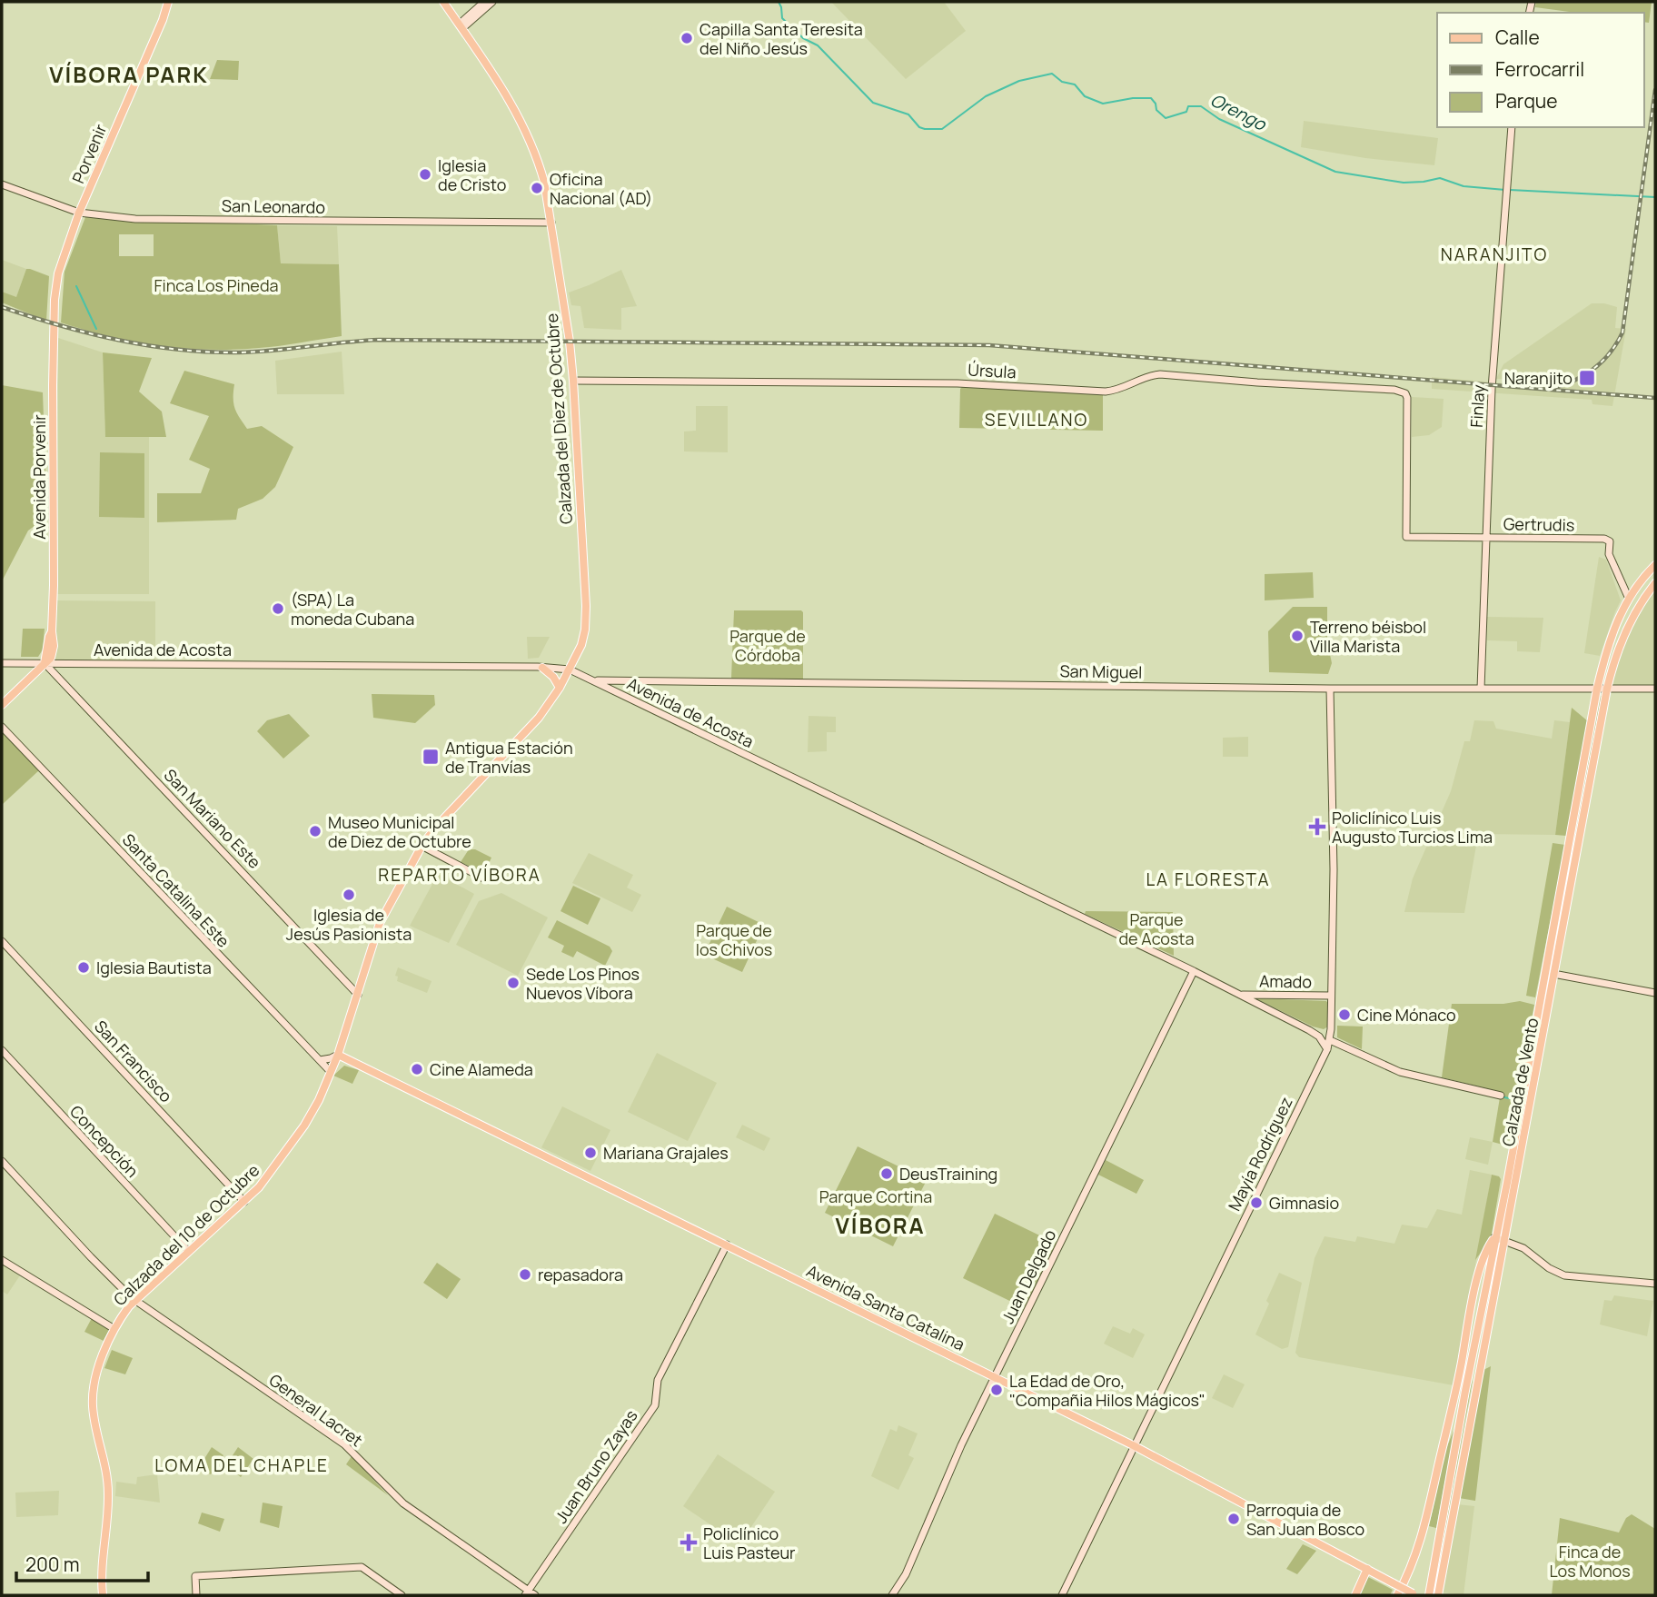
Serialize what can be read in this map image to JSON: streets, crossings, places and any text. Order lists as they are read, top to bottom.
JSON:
{
  "streets": {
    "main road": [
      "Porvenir",
      "Calzada del Diez de Octubre",
      "Avenida Porvenir",
      "Calzada de Vento",
      "Calzada del 10 de Octubre",
      "Avenida Santa Catalina"
    ],
    "street": [
      "San Leonardo",
      "Úrsula",
      "Finlay",
      "Gertrudis",
      "Avenida de Acosta",
      "San Miguel",
      "San Mariano Este",
      "Santa Catalina Este",
      "Amado",
      "San Francisco",
      "Concepción",
      "Mayía Rodríguez",
      "Juan Delgado",
      "General Lacret",
      "Juan Bruno Zayas"
    ]
  },
  "crossings": [
    ["Porvenir", "San Leonardo"],
    ["Porvenir", "Avenida Porvenir"],
    ["San Leonardo", "Calzada del Diez de Octubre"],
    ["Úrsula", "Calzada del Diez de Octubre"],
    ["Úrsula", "Gertrudis"],
    ["Finlay", "Gertrudis"],
    ["Finlay", "San Miguel"],
    ["Calzada del Diez de Octubre", "Avenida de Acosta"],
    ["Avenida Porvenir", "Avenida de Acosta"],
    ["Avenida Porvenir", "San Mariano Este"],
    ["Gertrudis", "Calzada de Vento"],
    ["Avenida de Acosta", "San Miguel"],
    ["Avenida de Acosta", "San Mariano Este"],
    ["Avenida de Acosta", "Amado"],
    ["Avenida de Acosta", "Mayía Rodríguez"],
    ["Avenida de Acosta", "Juan Delgado"],
    ["San Miguel", "Calzada de Vento"],
    ["San Miguel", "Mayía Rodríguez"],
    ["San Mariano Este", "Calzada del 10 de Octubre"],
    ["Santa Catalina Este", "Calzada del 10 de Octubre"],
    ["Amado", "Mayía Rodríguez"],
    ["San Francisco", "Calzada del 10 de Octubre"],
    ["Concepción", "Calzada del 10 de Octubre"],
    ["Mayía Rodríguez", "Avenida Santa Catalina"],
    ["Calzada del 10 de Octubre", "Avenida Santa Catalina"],
    ["Calzada del 10 de Octubre", "General Lacret"],
    ["Juan Delgado", "Avenida Santa Catalina"],
    ["Avenida Santa Catalina", "Juan Bruno Zayas"],
    ["General Lacret", "Juan Bruno Zayas"]
  ],
  "districts": [
    "VÍBORA PARK",
    "NARANJITO",
    "SEVILLANO",
    "REPARTO VÍBORA",
    "LA FLORESTA",
    "VÍBORA",
    "LOMA DEL CHAPLE"
  ],
  "water": ["Orengo"],
  "parks": [
    "Finca Los Pineda",
    "Parque de Córdoba",
    "Parque de Acosta",
    "Parque de los Chivos",
    "Parque Cortina",
    "Finca de Los Monos"
  ],
  "places": {
    "other": [
      "Capilla Santa Teresita del Niño Jesús",
      "Iglesia de Cristo",
      "Oficina Nacional (AD)",
      "(SPA) La moneda Cubana",
      "Terreno béisbol Villa Marista",
      "Museo Municipal de Diez de Octubre",
      "Iglesia de Jesús Pasionista",
      "Iglesia Bautista",
      "Sede Los Pinos Nuevos Víbora",
      "Cine Mónaco",
      "Cine Alameda",
      "Mariana Grajales",
      "DeusTraining",
      "Gimnasio",
      "repasadora",
      "La Edad de Oro, \"Compañia Hilos Mágicos\"",
      "Parroquia de San Juan Bosco"
    ],
    "transit": ["Naranjito", "Antigua Estación de Tranvías"],
    "health": ["Policlínico Luis Augusto Turcios Lima", "Policlínico Luis Pasteur"]
  },
  "legend": ["Calle", "Ferrocarril", "Parque"],
  "scale_bar": "200 m"
}
